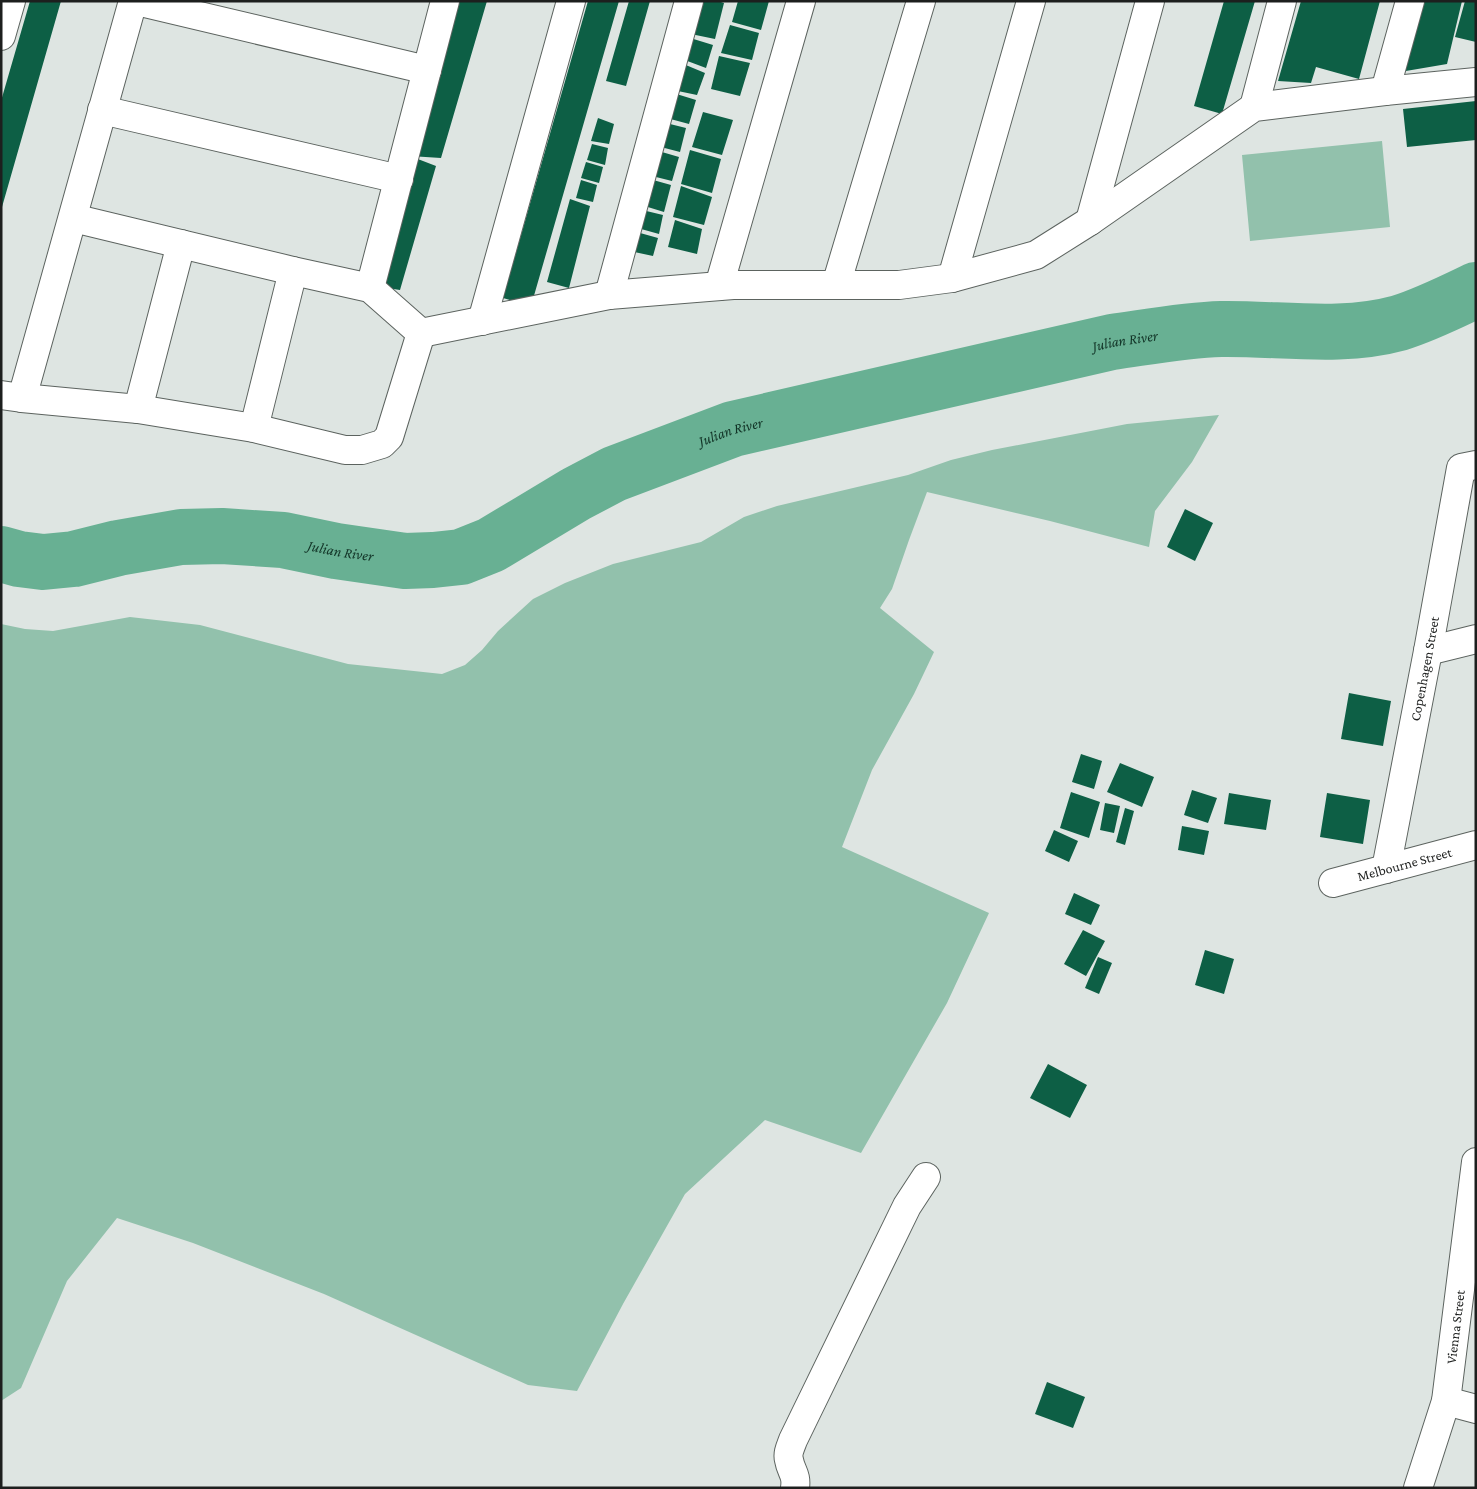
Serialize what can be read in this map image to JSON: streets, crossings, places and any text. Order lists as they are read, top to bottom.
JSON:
{
  "streets": {
    "street": ["Copenhagen Street", "Melbourne Street", "Vienna Street"]
  },
  "crossings": [
    ["Copenhagen Street", "Melbourne Street"]
  ],
  "water": ["Julian River"]
}
